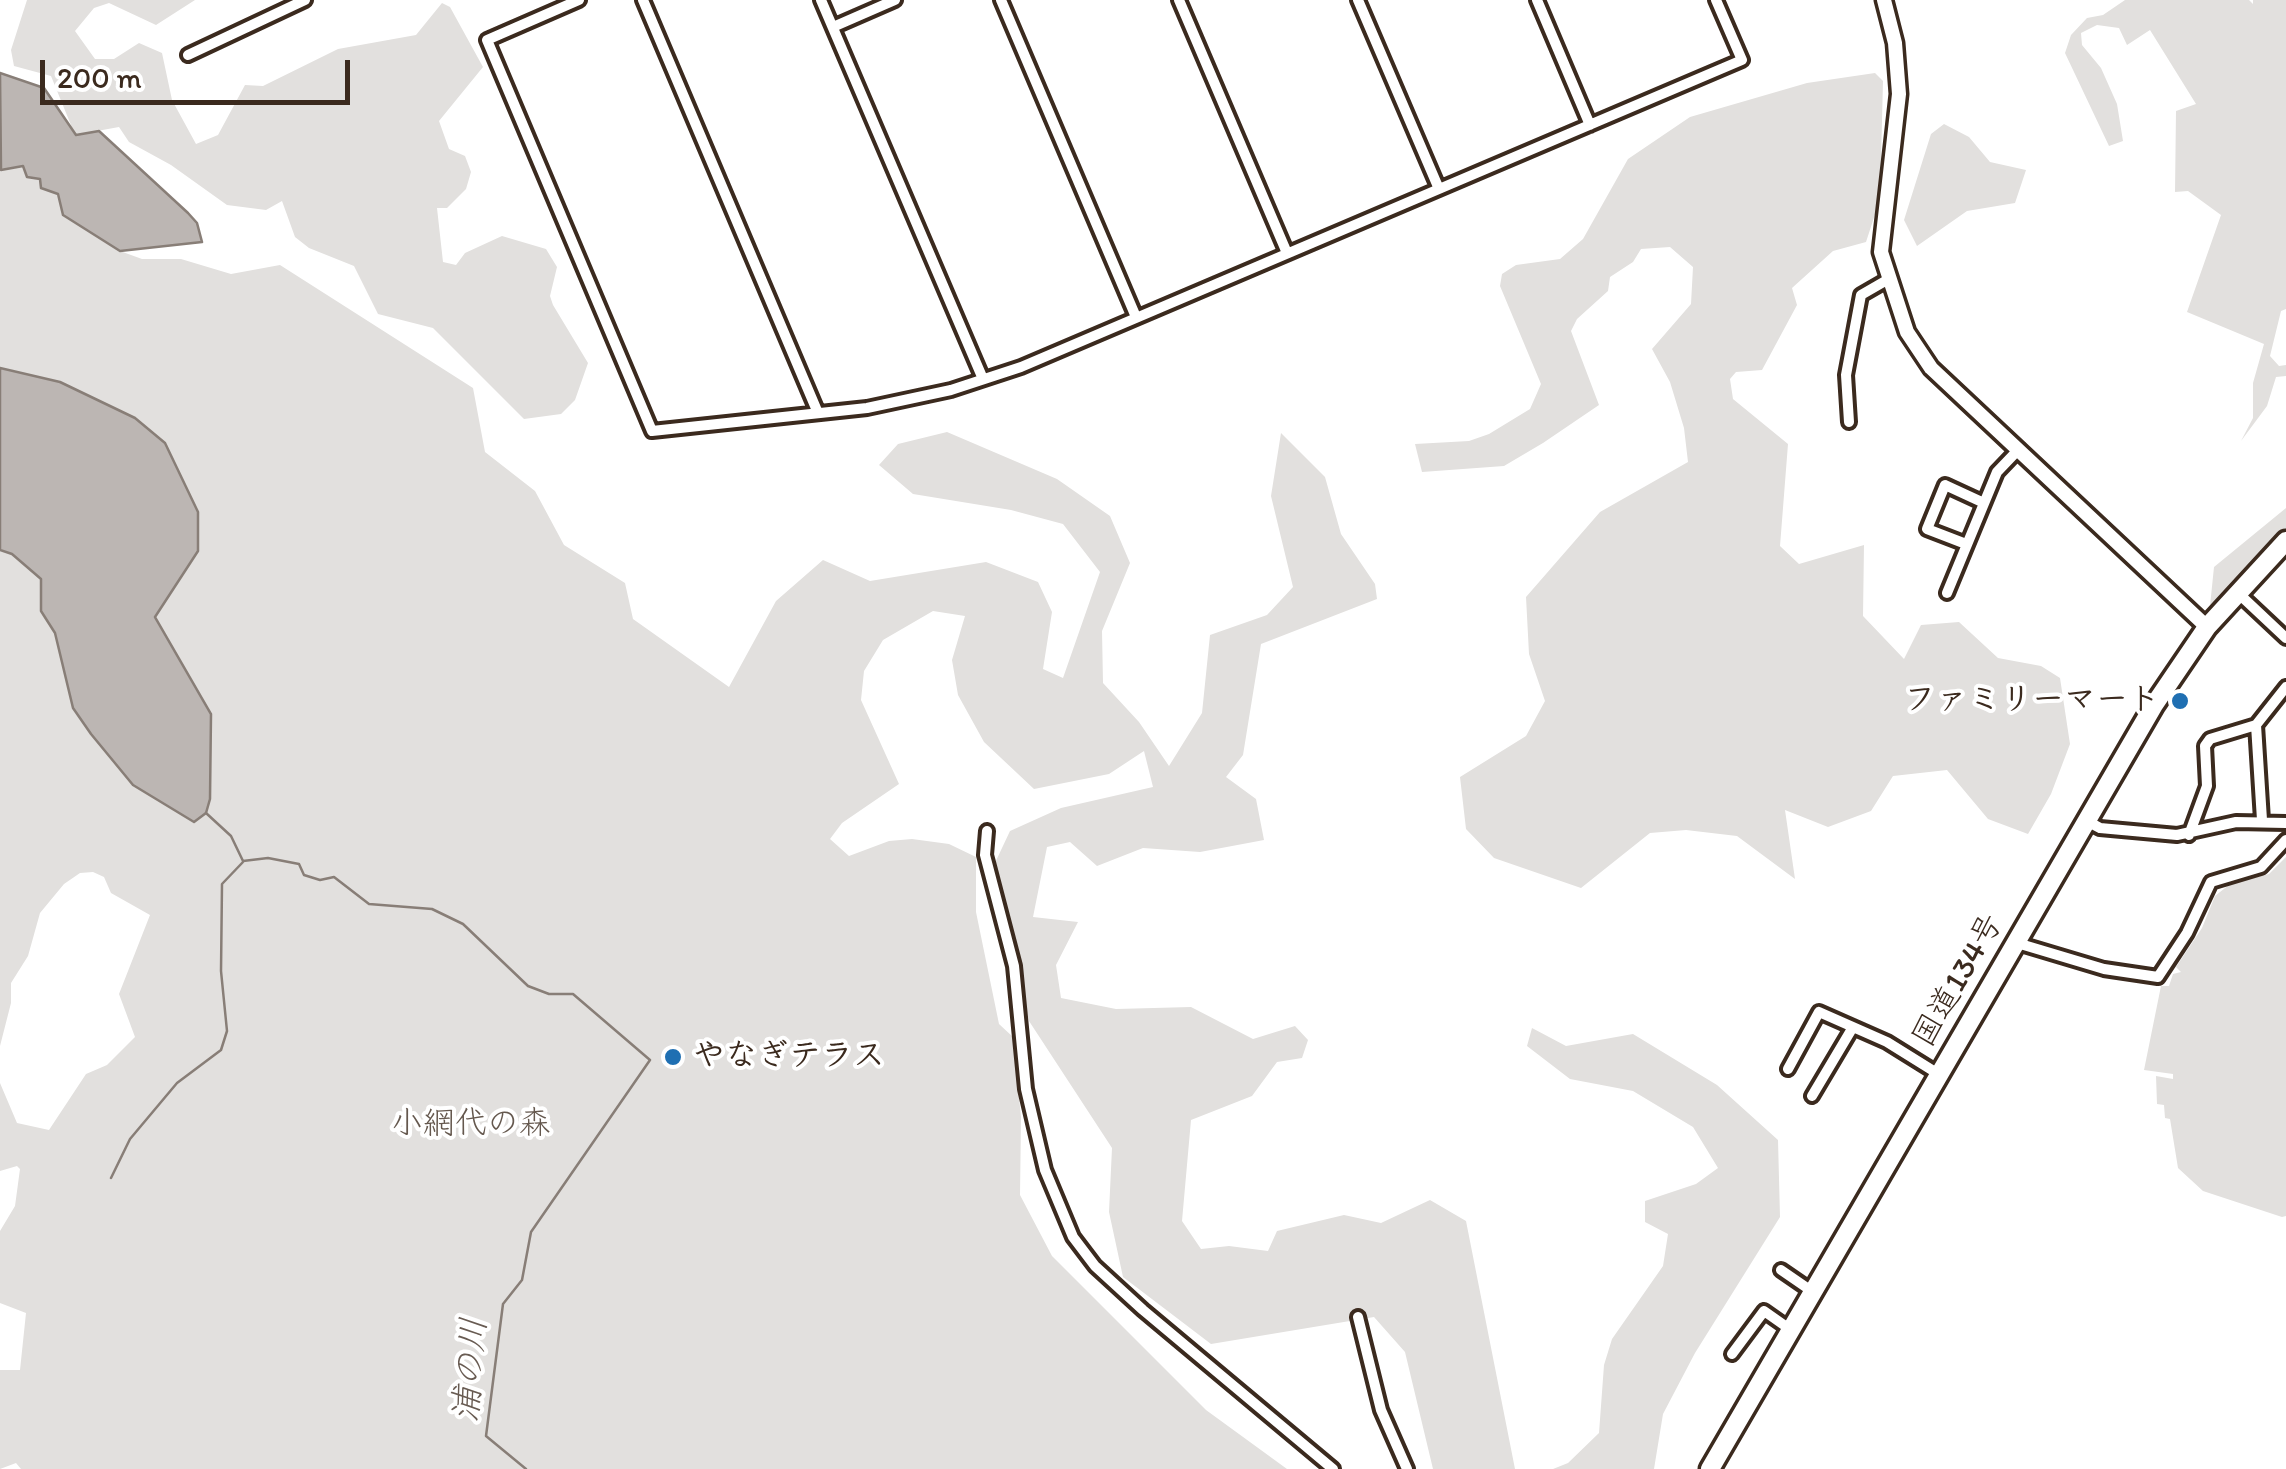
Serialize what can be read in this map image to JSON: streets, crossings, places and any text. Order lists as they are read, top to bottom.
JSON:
{
  "streets": {
    "highway": ["国道134号"]
  },
  "water": ["浦の川"],
  "parks": ["小網代の森"],
  "places": ["ファミリーマート", "やなぎテラス"],
  "scale_bar": "200 m"
}
